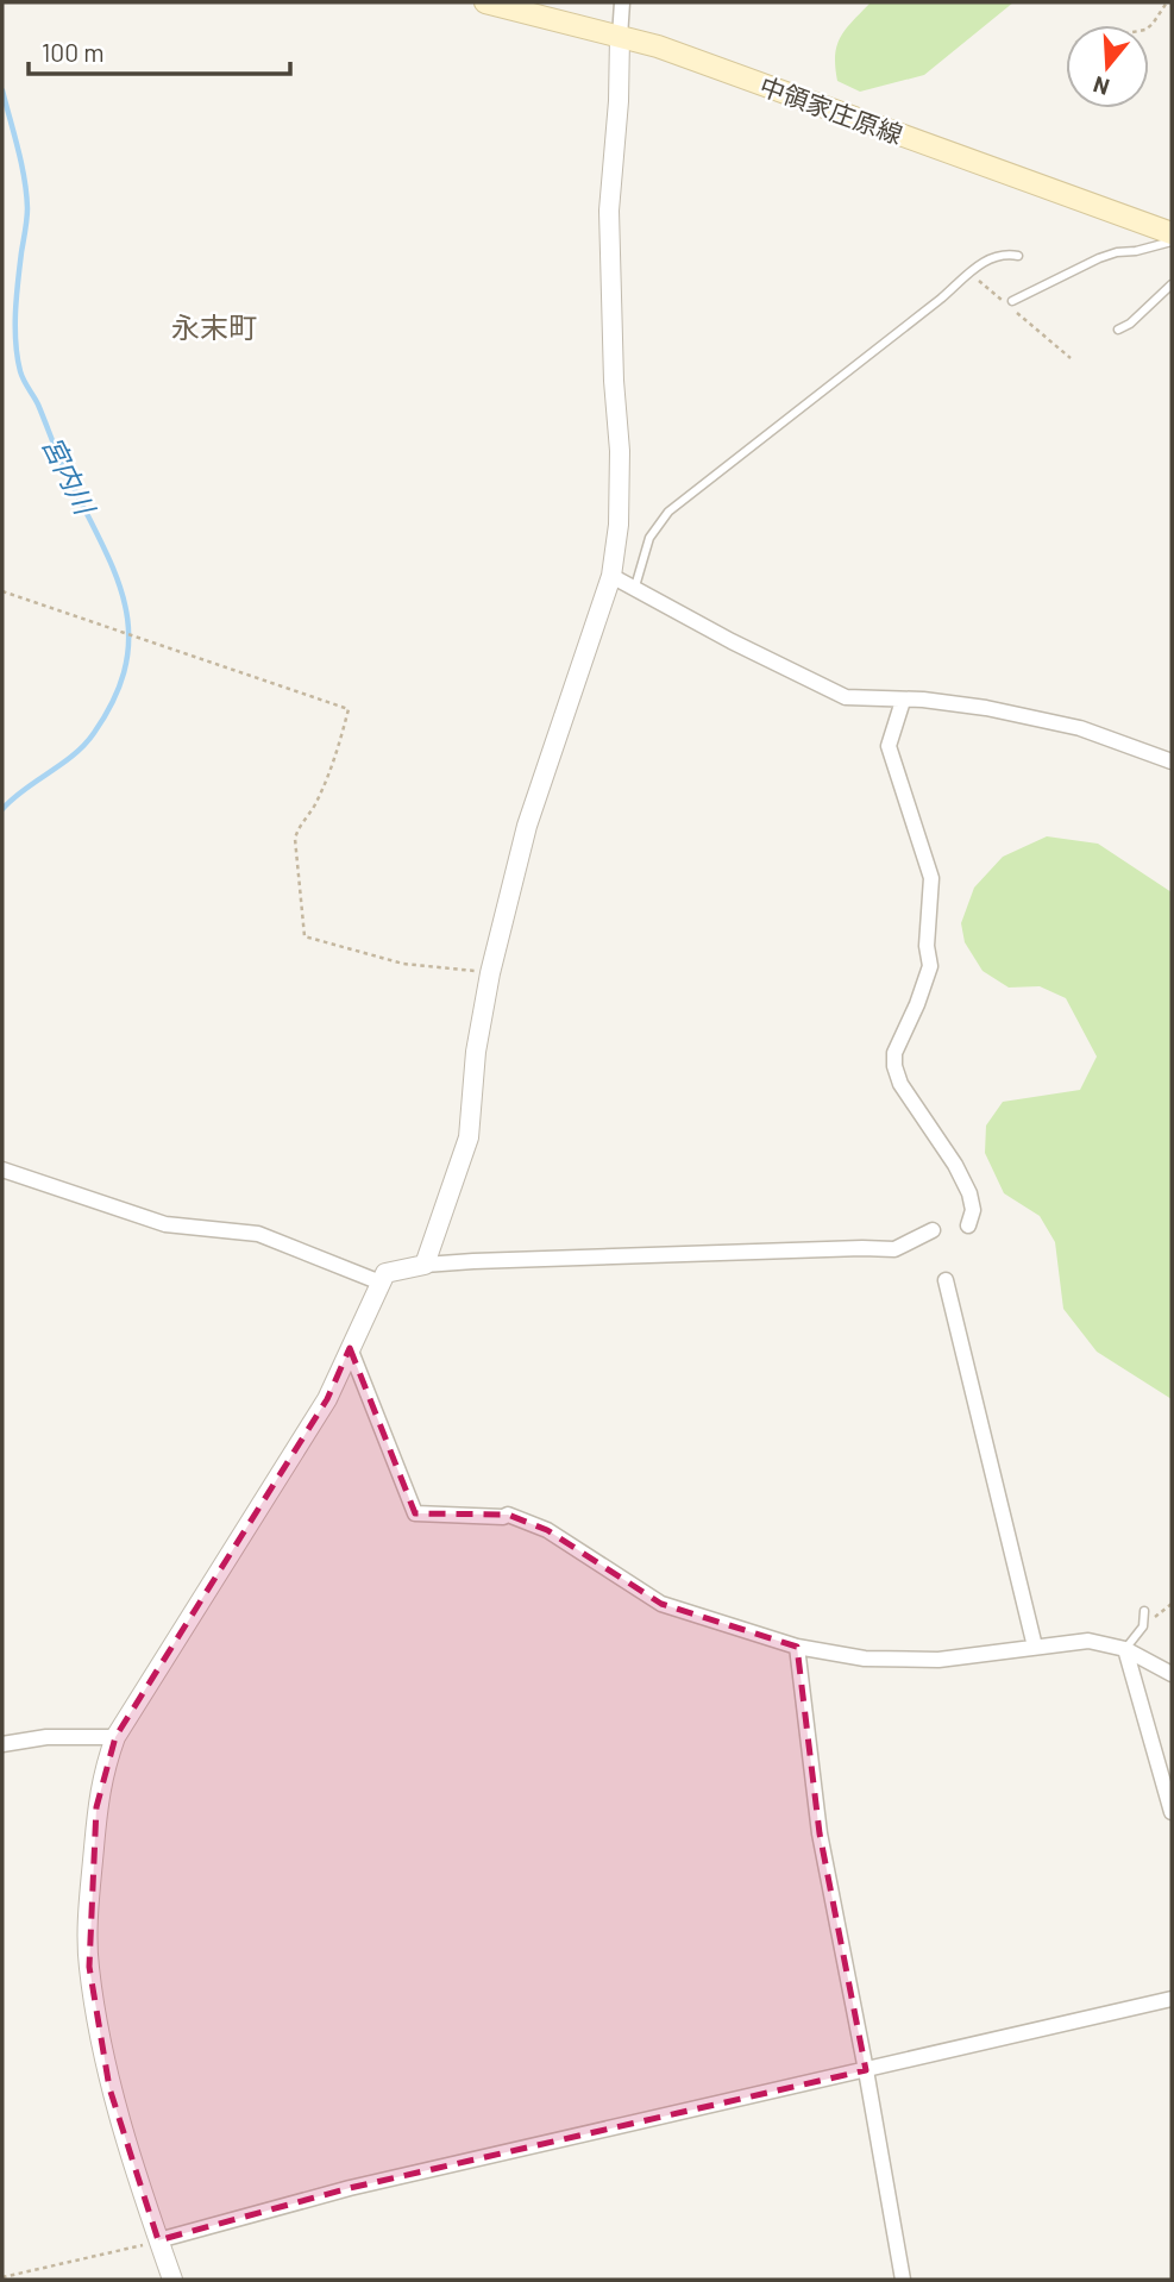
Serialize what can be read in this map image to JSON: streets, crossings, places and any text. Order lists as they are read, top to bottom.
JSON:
{
  "streets": {
    "main road": ["中領家庄原線"]
  },
  "districts": ["永末町"],
  "water": ["宮内川"],
  "scale_bar": "100 m",
  "north": "bottom"
}
